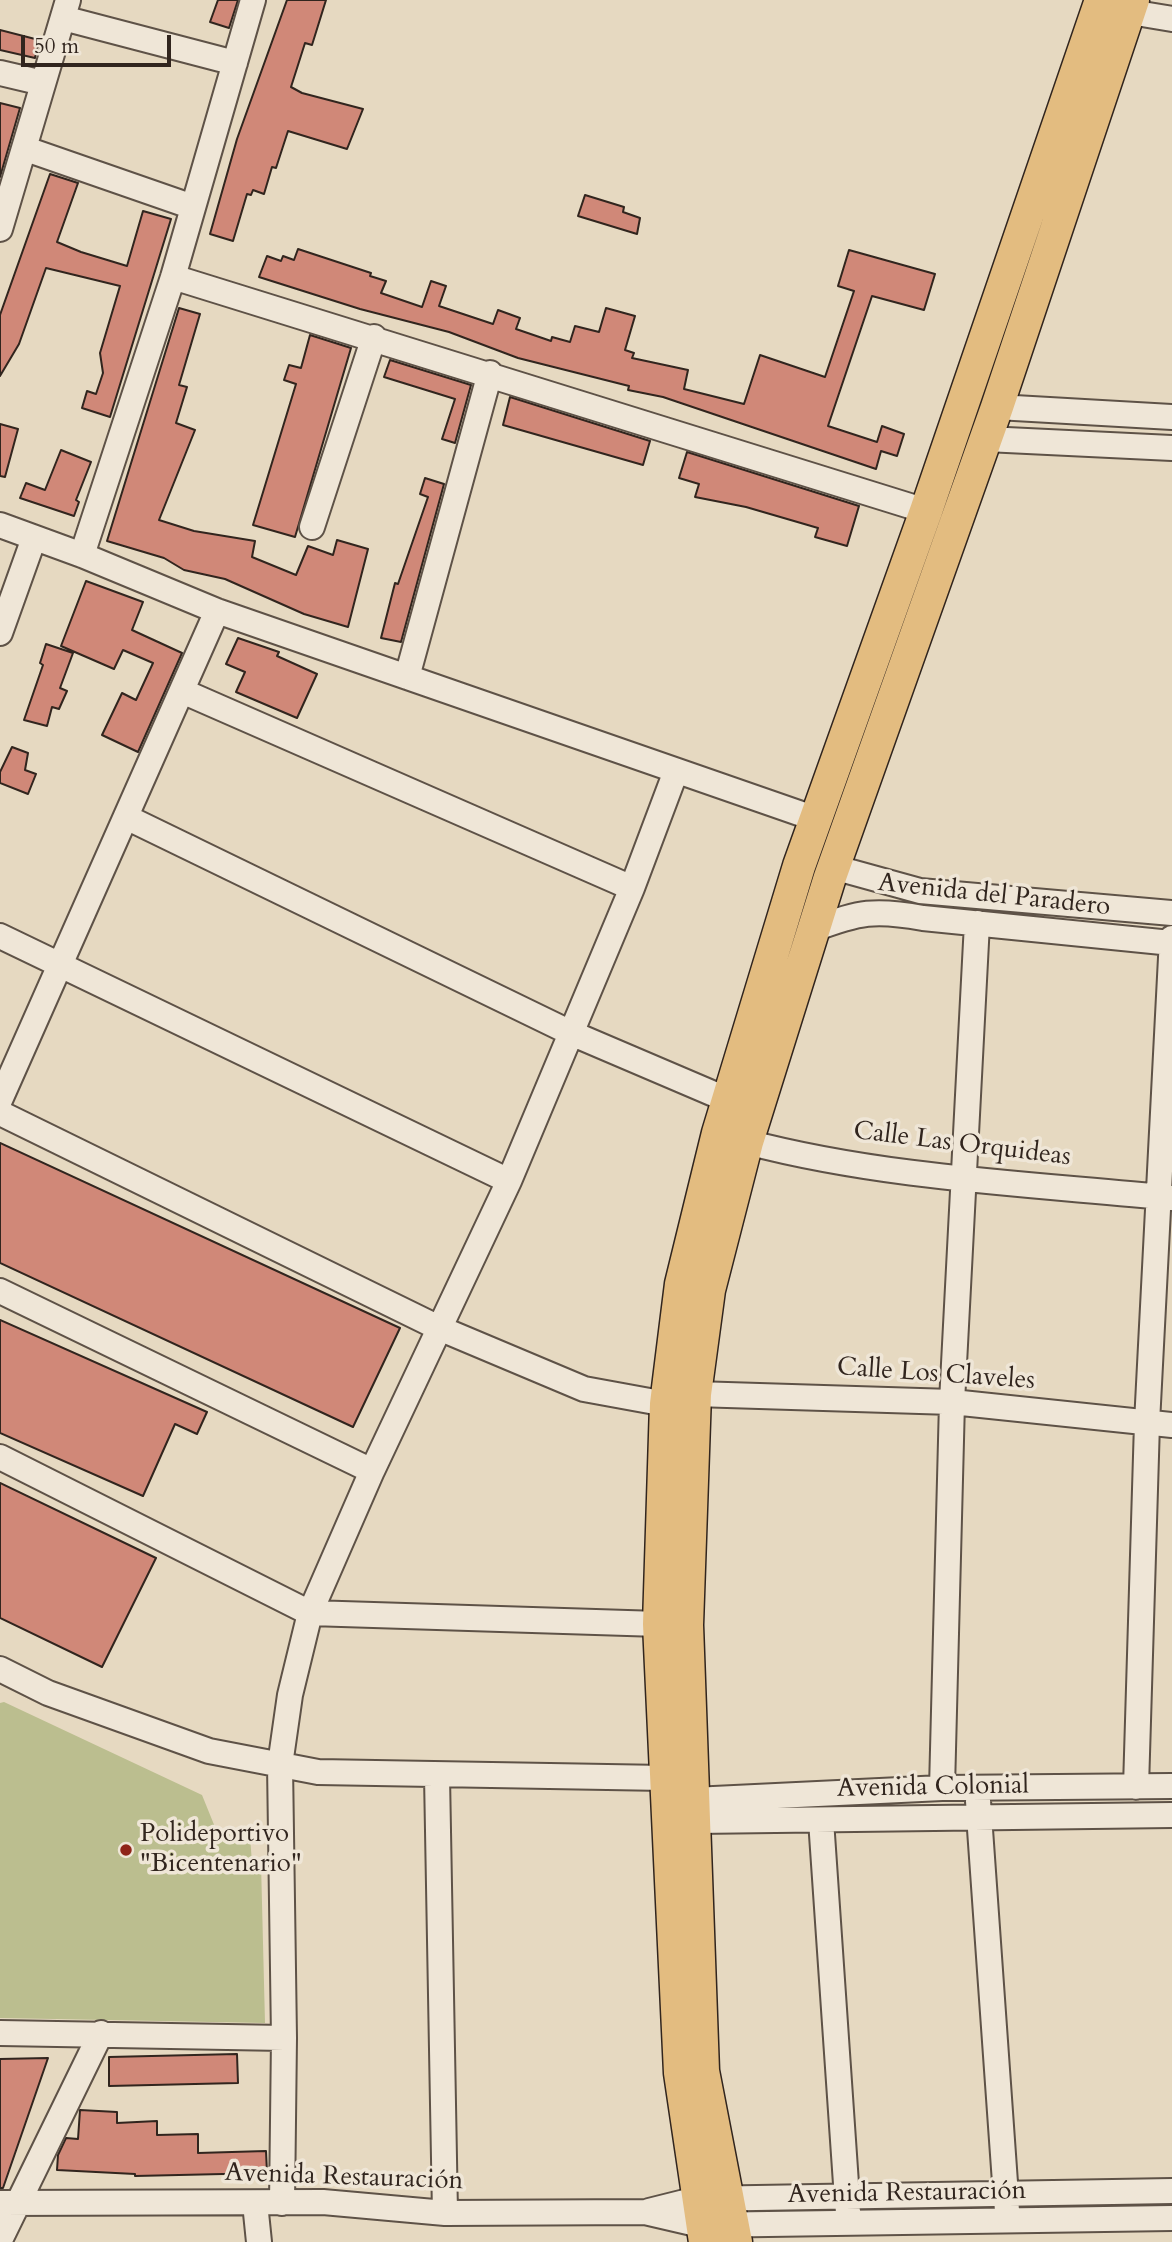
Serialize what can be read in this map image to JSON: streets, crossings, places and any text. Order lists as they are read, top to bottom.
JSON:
{
  "streets": {
    "street": [
      "Avenida del Paradero",
      "Calle Las Orquideas",
      "Calle Los Claveles",
      "Avenida Colonial",
      "Avenida Restauración"
    ]
  },
  "places": ["Polideportivo \"Bicentenario\""],
  "scale_bar": "50 m"
}
